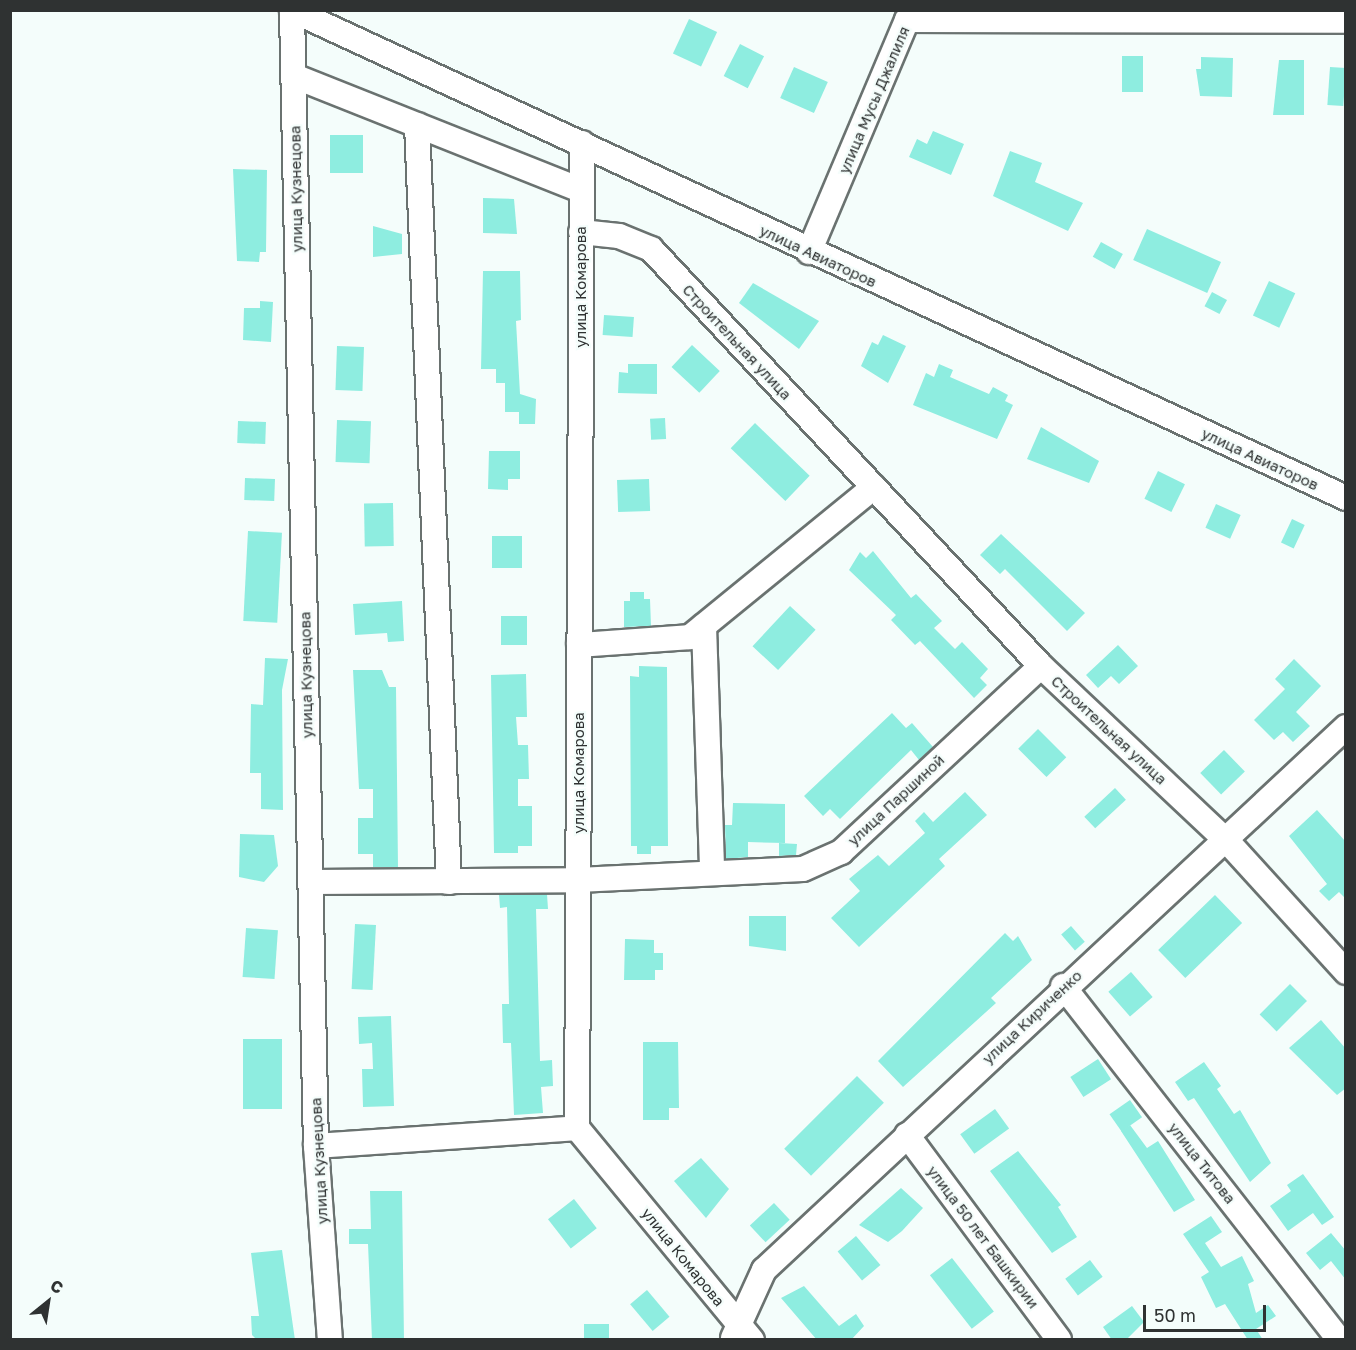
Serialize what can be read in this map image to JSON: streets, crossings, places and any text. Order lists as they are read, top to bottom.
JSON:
{
  "streets": {
    "street": [
      "улица Мусы Джалиля",
      "улица Кузнецова",
      "улица Авиаторов",
      "улица Комарова",
      "Строительная улица",
      "улица Паршиной",
      "улица Кириченко",
      "улица Титова",
      "улица 50 лет Башкирии"
    ]
  },
  "crossings": [
    ["улица Мусы Джалиля", "улица Авиаторов"],
    ["улица Кузнецова", "улица Авиаторов"],
    ["улица Кузнецова", "улица Паршиной"],
    ["улица Авиаторов", "улица Комарова"],
    ["улица Комарова", "Строительная улица"],
    ["улица Комарова", "улица Паршиной"],
    ["улица Комарова", "улица Кириченко"],
    ["Строительная улица", "улица Паршиной"],
    ["Строительная улица", "улица Кириченко"],
    ["улица Кириченко", "улица Титова"],
    ["улица Кириченко", "улица 50 лет Башкирии"]
  ],
  "scale_bar": "50 m",
  "north": "top right"
}
